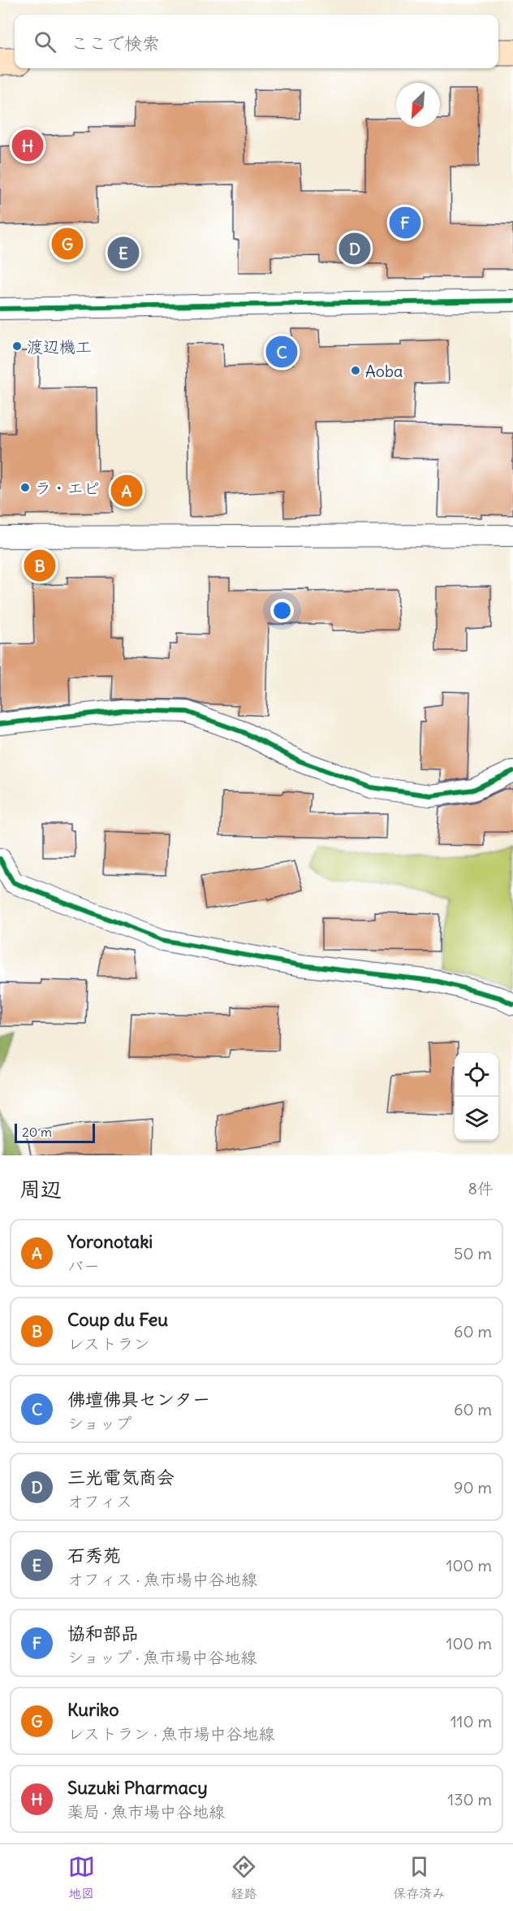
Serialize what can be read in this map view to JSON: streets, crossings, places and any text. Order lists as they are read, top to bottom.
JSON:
{
  "places": ["渡辺機工", "Aoba", "ラ・エピ"],
  "scale_bar": "20 m",
  "north": "bottom left",
  "page": {
    "search": "ここで検索",
    "pins": [
      "H",
      "F",
      "G",
      "D",
      "E",
      "C",
      "A",
      "B"
    ],
    "scale": "20 m",
    "heading": ["周辺", "8件"],
    "list": [
      {
        "mark": "A",
        "name": "Yoronotaki",
        "note": "バー",
        "value": "50 m"
      },
      {
        "mark": "B",
        "name": "Coup du Feu",
        "note": "レストラン",
        "value": "60 m"
      },
      {
        "mark": "C",
        "name": "佛壇佛具センター",
        "note": "ショップ",
        "value": "60 m"
      },
      {
        "mark": "D",
        "name": "三光電気商会",
        "note": "オフィス",
        "value": "90 m"
      },
      {
        "mark": "E",
        "name": "石秀苑",
        "note": "オフィス · 魚市場中谷地線",
        "value": "100 m"
      },
      {
        "mark": "F",
        "name": "協和部品",
        "note": "ショップ · 魚市場中谷地線",
        "value": "100 m"
      },
      {
        "mark": "G",
        "name": "Kuriko",
        "note": "レストラン · 魚市場中谷地線",
        "value": "110 m"
      },
      {
        "mark": "H",
        "name": "Suzuki Pharmacy",
        "note": "薬局 · 魚市場中谷地線",
        "value": "130 m"
      }
    ],
    "nav": ["地図", "経路", "保存済み"]
  }
}
